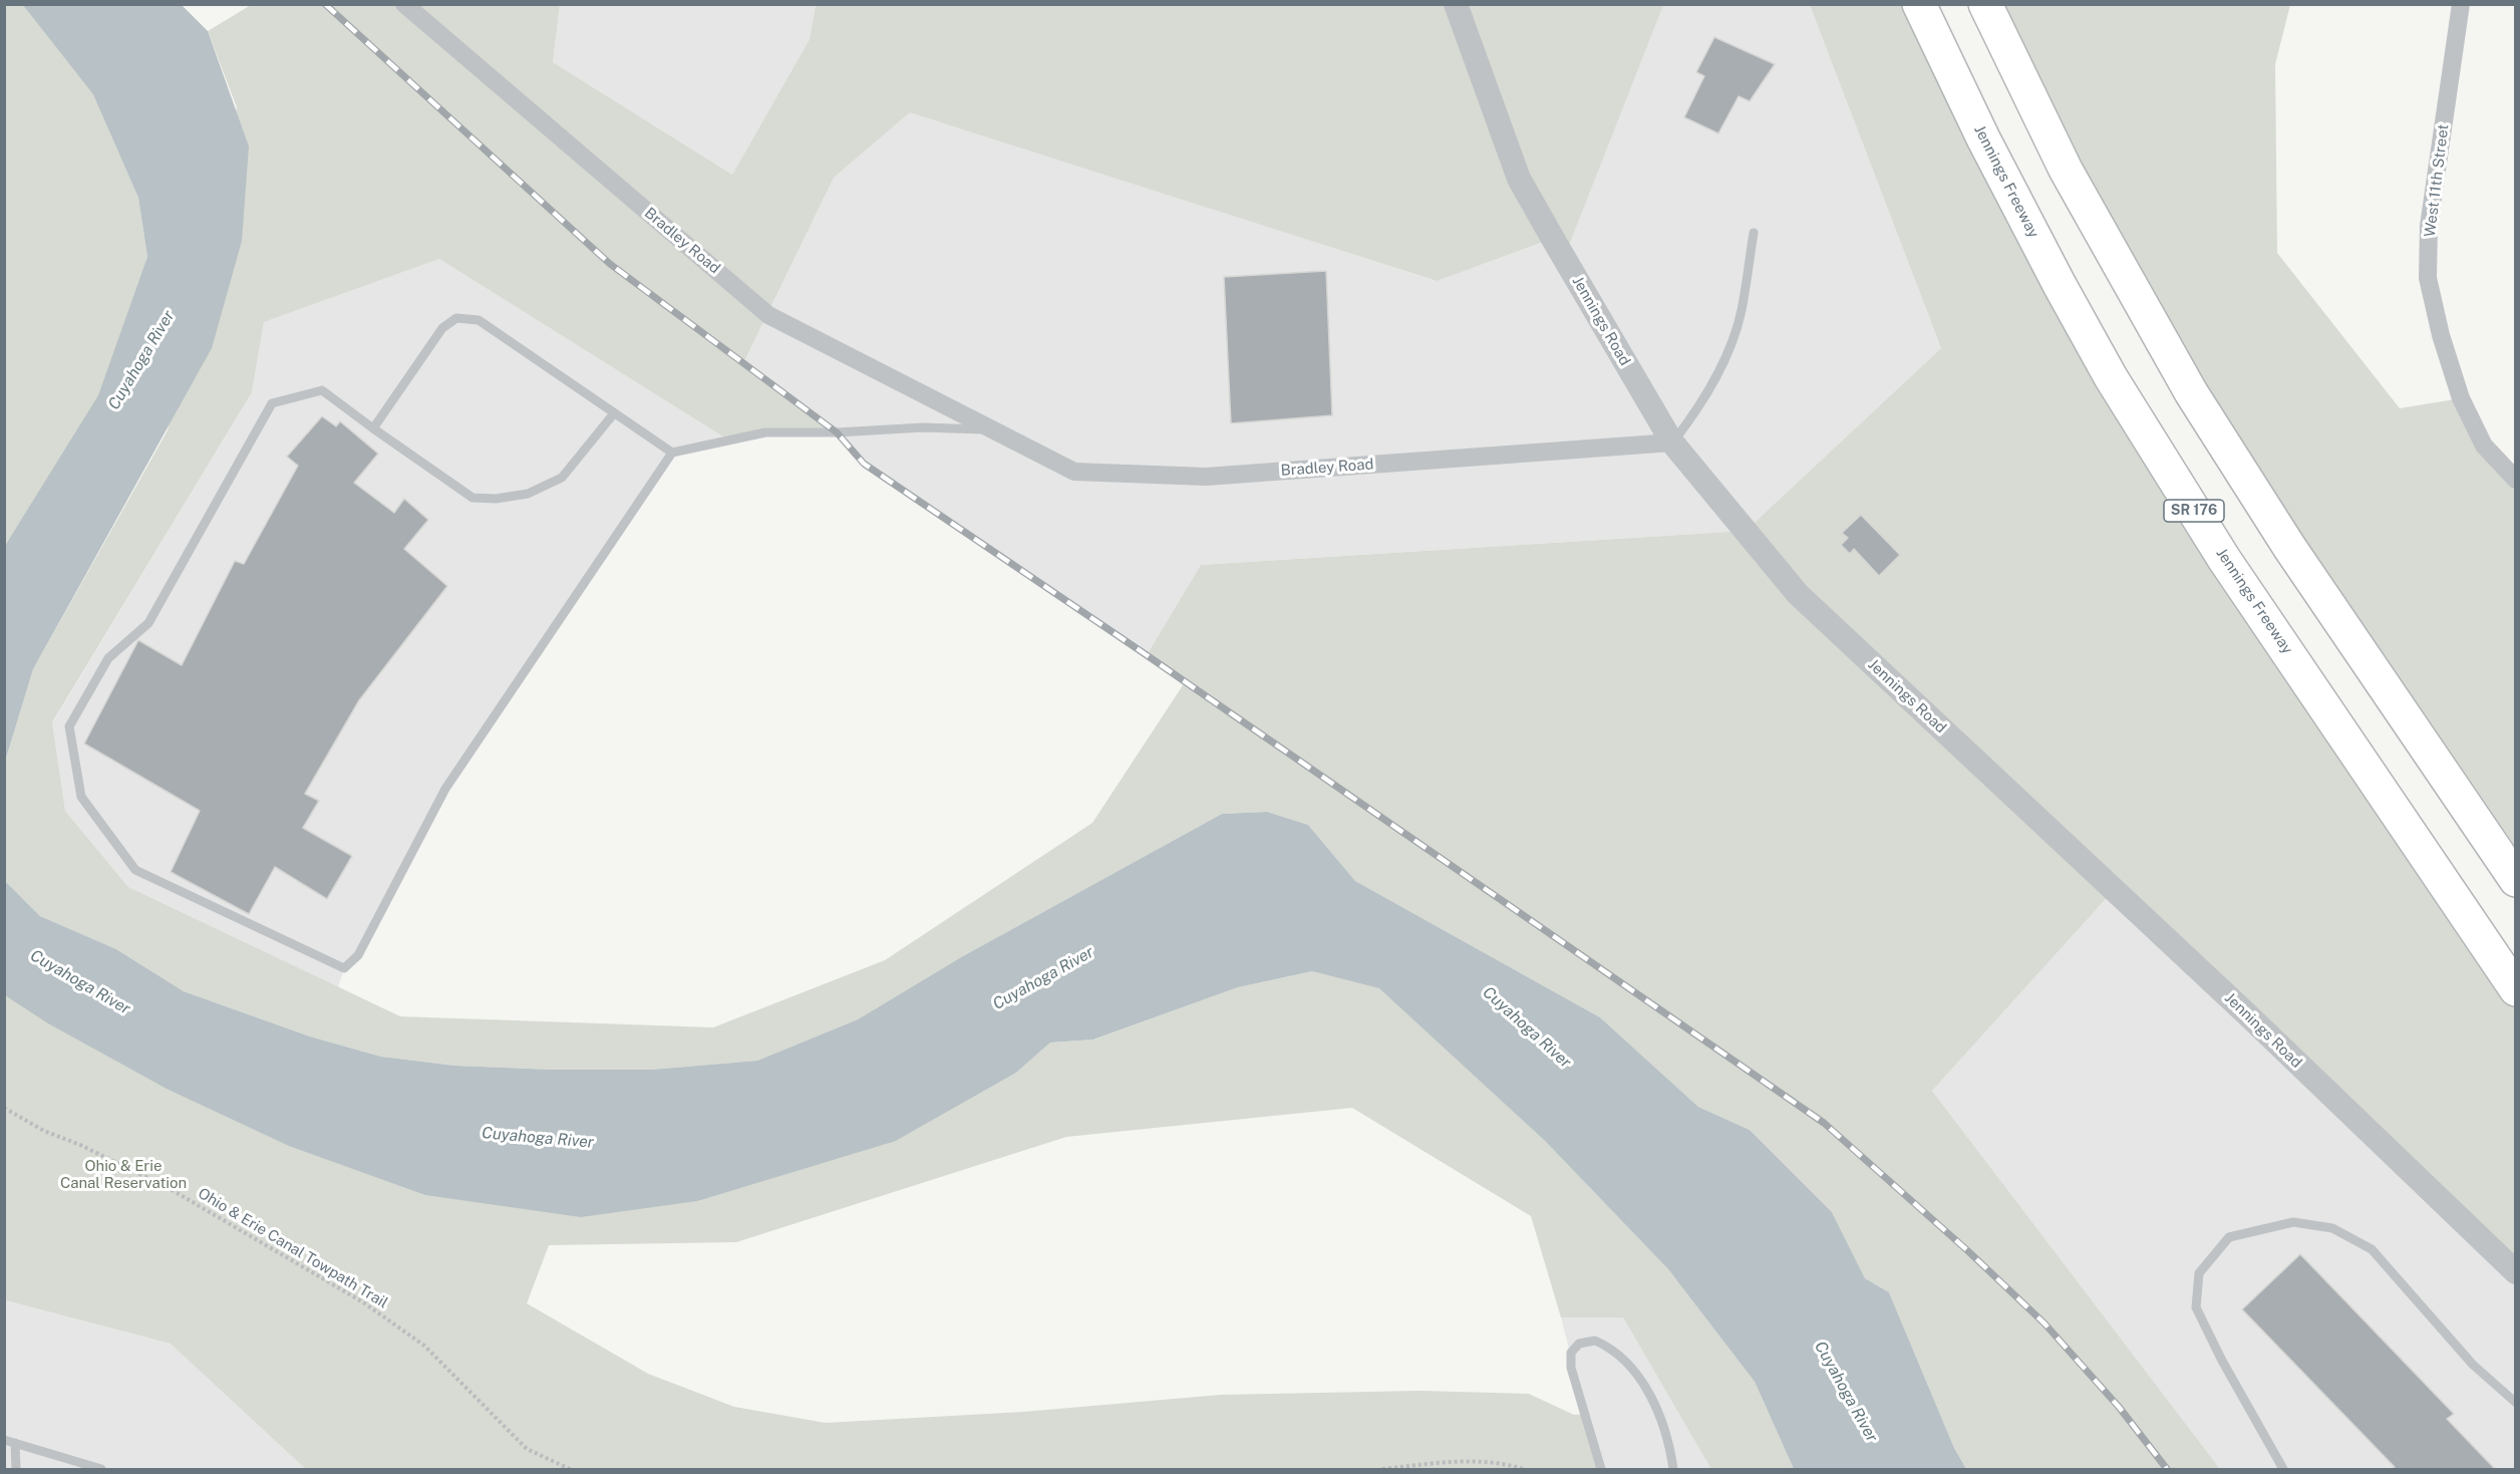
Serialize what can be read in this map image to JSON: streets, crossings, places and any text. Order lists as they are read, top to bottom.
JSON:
{
  "streets": {
    "highway": ["Jennings Freeway", "SR 176"],
    "street": ["West 11th Street", "Bradley Road", "Jennings Road"],
    "path": ["Ohio & Erie Canal Towpath Trail"]
  },
  "crossings": [
    ["Bradley Road", "Jennings Road"]
  ],
  "water": ["Cuyahoga River"],
  "parks": ["Ohio & Erie Canal Reservation"]
}
